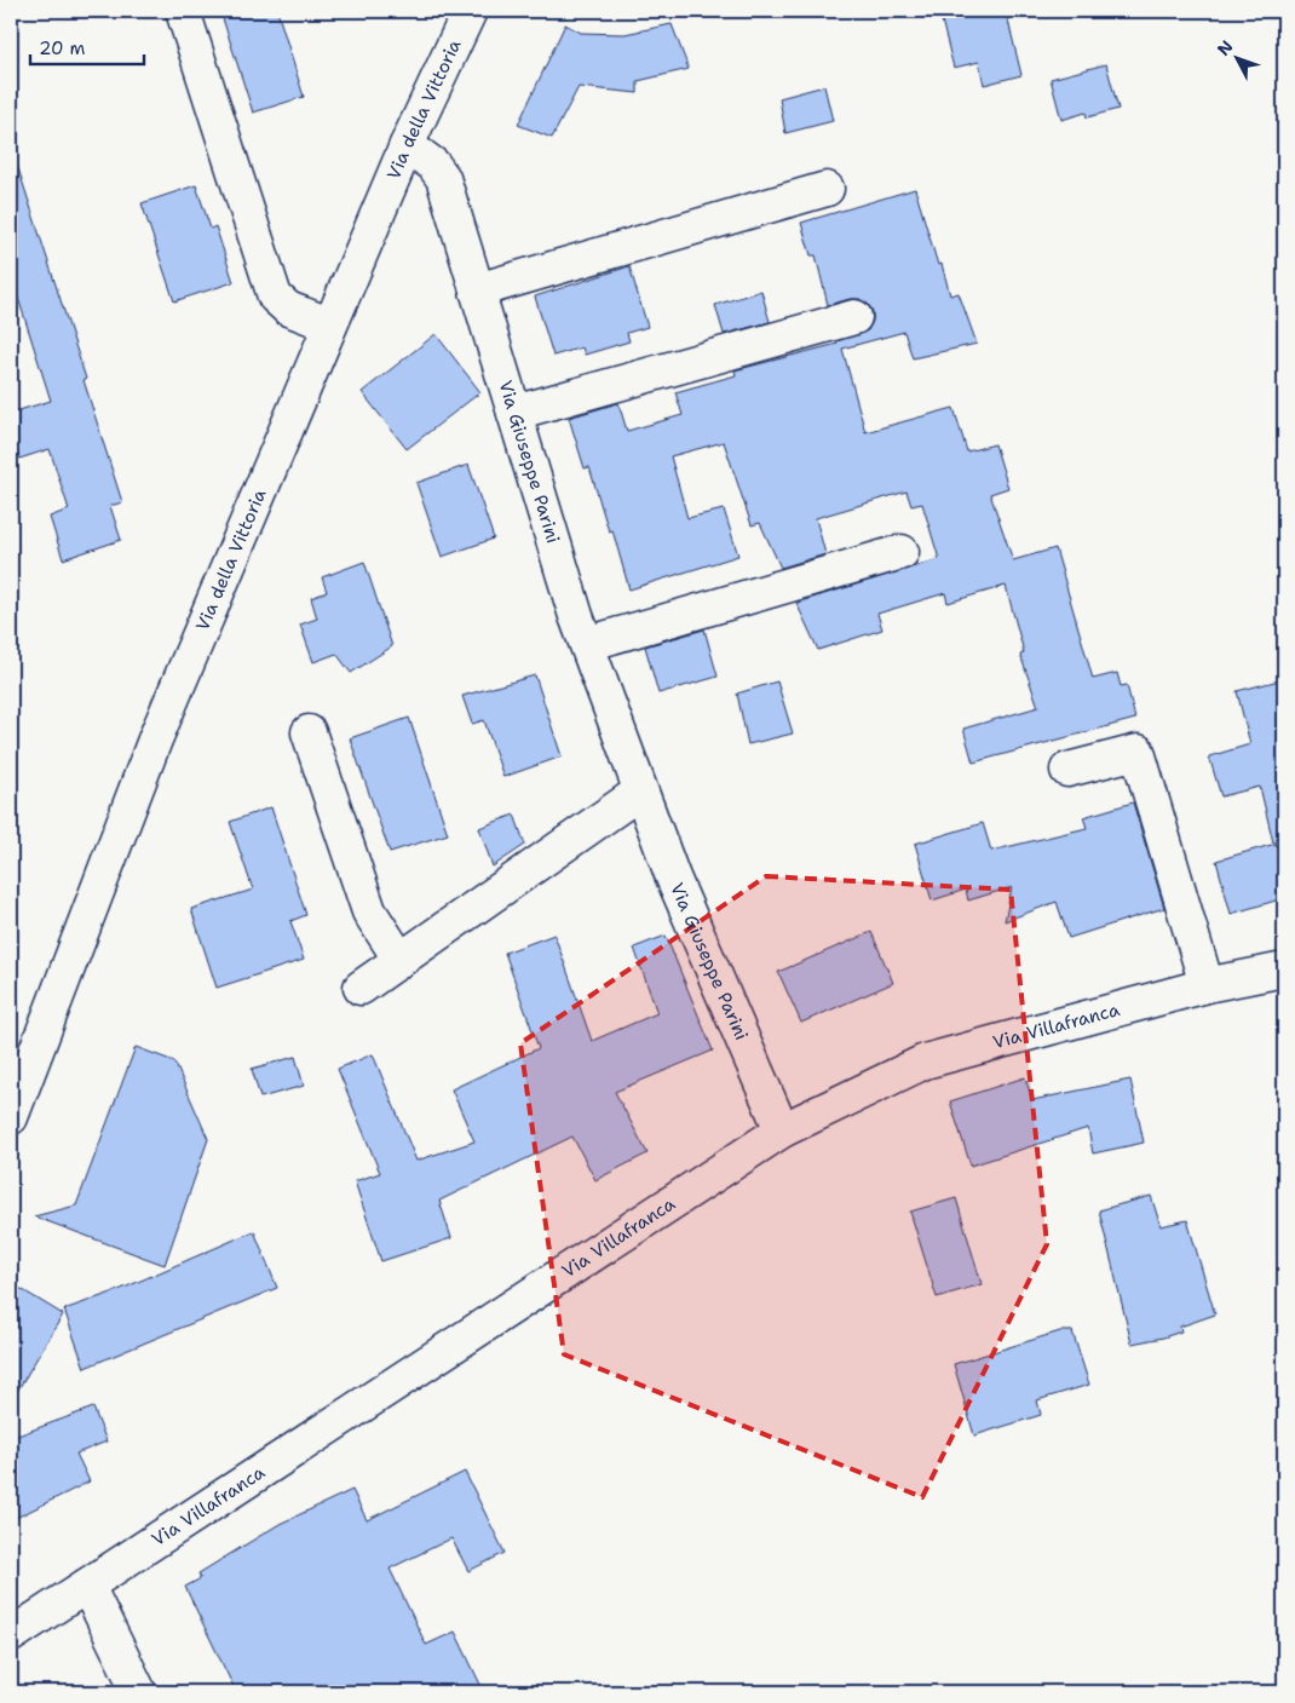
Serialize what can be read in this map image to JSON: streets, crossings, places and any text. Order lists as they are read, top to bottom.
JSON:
{
  "streets": {
    "street": ["Via della Vittoria", "Via Giuseppe Parini", "Via Villafranca"]
  },
  "crossings": [
    ["Via della Vittoria", "Via Giuseppe Parini"],
    ["Via Giuseppe Parini", "Via Villafranca"]
  ],
  "scale_bar": "20 m",
  "north": "top left"
}
